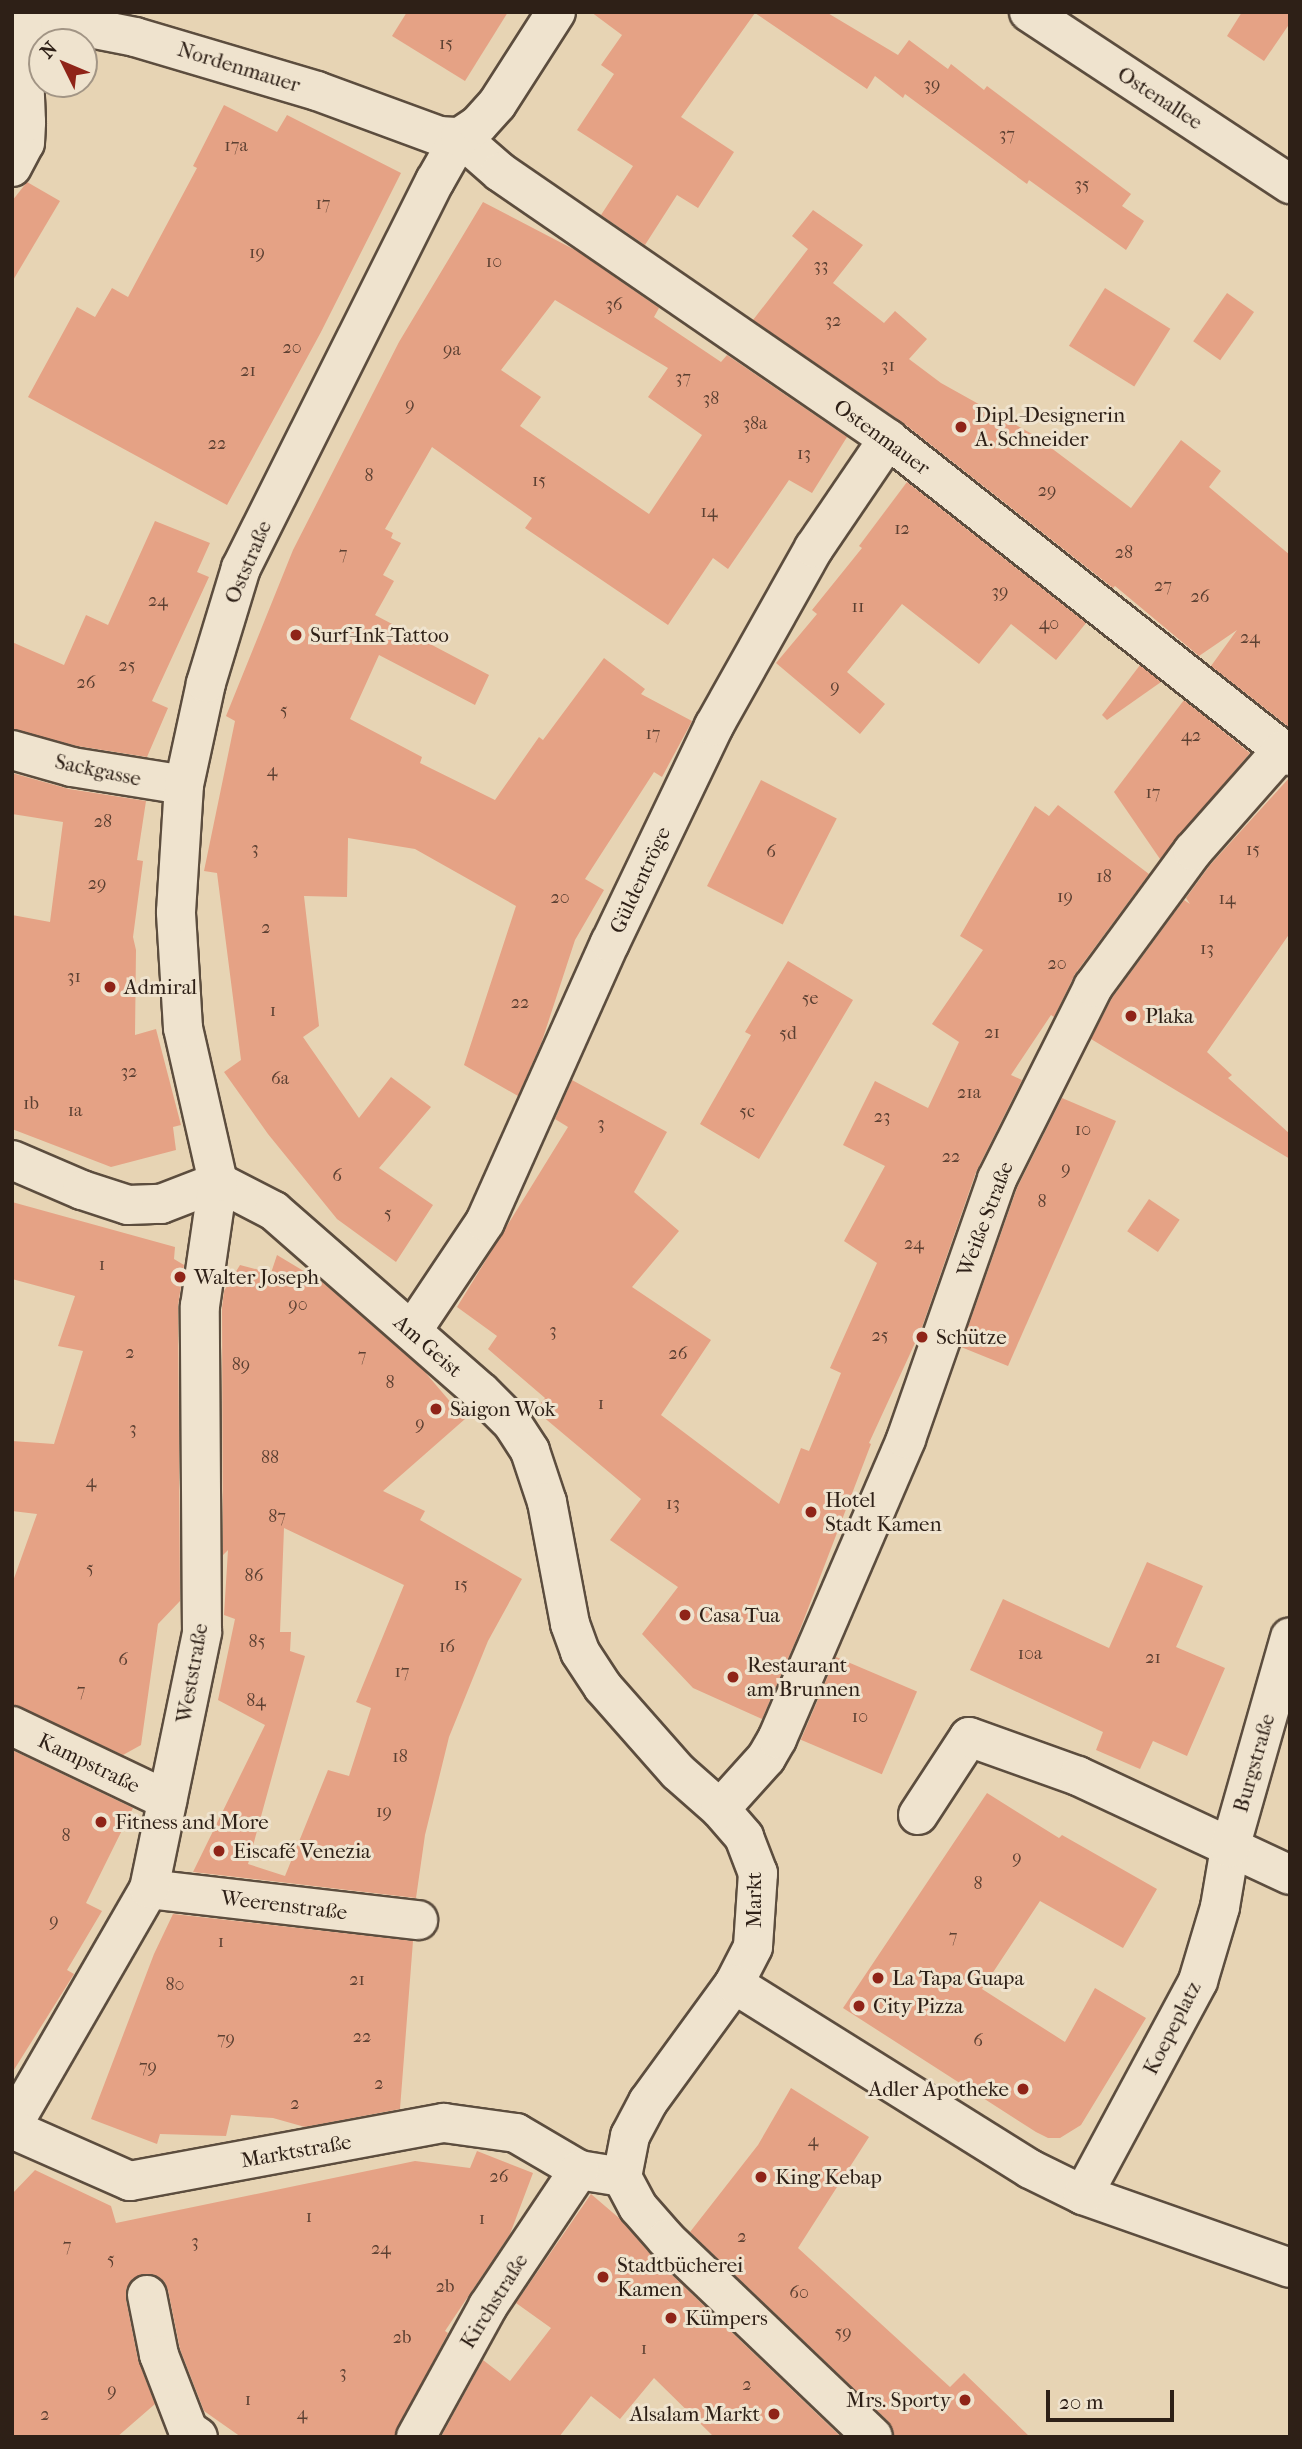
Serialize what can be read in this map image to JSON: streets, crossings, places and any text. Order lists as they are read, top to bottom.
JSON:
{
  "streets": {
    "street": [
      "Nordenmauer",
      "Ostenallee",
      "Ostenmauer",
      "Oststraße",
      "Sackgasse",
      "Güldentröge",
      "Weiße Straße",
      "Am Geist",
      "Weststraße",
      "Kampstraße",
      "Burgstraße",
      "Markt",
      "Weerenstraße",
      "Koepeplatz",
      "Marktstraße",
      "Kirchstraße"
    ]
  },
  "crossings": [
    ["Nordenmauer", "Ostenmauer"],
    ["Nordenmauer", "Oststraße"],
    ["Ostenmauer", "Oststraße"],
    ["Ostenmauer", "Güldentröge"],
    ["Ostenmauer", "Weiße Straße"],
    ["Oststraße", "Sackgasse"],
    ["Oststraße", "Am Geist"],
    ["Oststraße", "Weststraße"],
    ["Güldentröge", "Am Geist"],
    ["Weiße Straße", "Markt"],
    ["Am Geist", "Weststraße"],
    ["Am Geist", "Markt"],
    ["Weststraße", "Kampstraße"],
    ["Weststraße", "Weerenstraße"],
    ["Weststraße", "Marktstraße"],
    ["Burgstraße", "Koepeplatz"],
    ["Marktstraße", "Kirchstraße"]
  ],
  "places": [
    "Dipl.-Designerin A. Schneider",
    "Surf-Ink-Tattoo",
    "Admiral",
    "Plaka",
    "Walter Joseph",
    "Schütze",
    "Saigon Wok",
    "Hotel Stadt Kamen",
    "Casa Tua",
    "Restaurant am Brunnen",
    "Fitness and More",
    "Eiscafé Venezia",
    "La Tapa Guapa",
    "City Pizza",
    "Adler Apotheke",
    "King Kebap",
    "Stadtbücherei Kamen",
    "Kümpers",
    "Mrs. Sporty",
    "Alsalam Markt"
  ],
  "house_numbers": [
    "15",
    "39",
    "37",
    "17a",
    "35",
    "17",
    "19",
    "10",
    "33",
    "36",
    "32",
    "20",
    "9a",
    "31",
    "21",
    "37",
    "38",
    "9",
    "38a",
    "22",
    "13",
    "8",
    "15",
    "29",
    "14",
    "12",
    "28",
    "7",
    "27",
    "39",
    "26",
    "24",
    "11",
    "40",
    "24",
    "25",
    "26",
    "9",
    "5",
    "17",
    "42",
    "4",
    "17",
    "28",
    "3",
    "15",
    "6",
    "18",
    "29",
    "19",
    "20",
    "14",
    "2",
    "13",
    "20",
    "31",
    "5e",
    "22",
    "1",
    "21",
    "5d",
    "32",
    "6a",
    "21a",
    "1b",
    "1a",
    "5c",
    "23",
    "3",
    "10",
    "22",
    "9",
    "6",
    "8",
    "5",
    "24",
    "1",
    "90",
    "3",
    "25",
    "2",
    "26",
    "7",
    "89",
    "8",
    "1",
    "9",
    "3",
    "88",
    "4",
    "13",
    "87",
    "5",
    "86",
    "15",
    "85",
    "16",
    "10a",
    "21",
    "6",
    "17",
    "7",
    "84",
    "10",
    "18",
    "19",
    "8",
    "9",
    "8",
    "9",
    "7",
    "1",
    "21",
    "80",
    "22",
    "79",
    "6",
    "79",
    "2",
    "2",
    "4",
    "26",
    "1",
    "1",
    "2",
    "3",
    "7",
    "24",
    "5",
    "2b",
    "60",
    "59",
    "2b",
    "1",
    "3",
    "2",
    "9",
    "1",
    "4",
    "2"
  ],
  "scale_bar": "20 m",
  "north": "top left"
}
